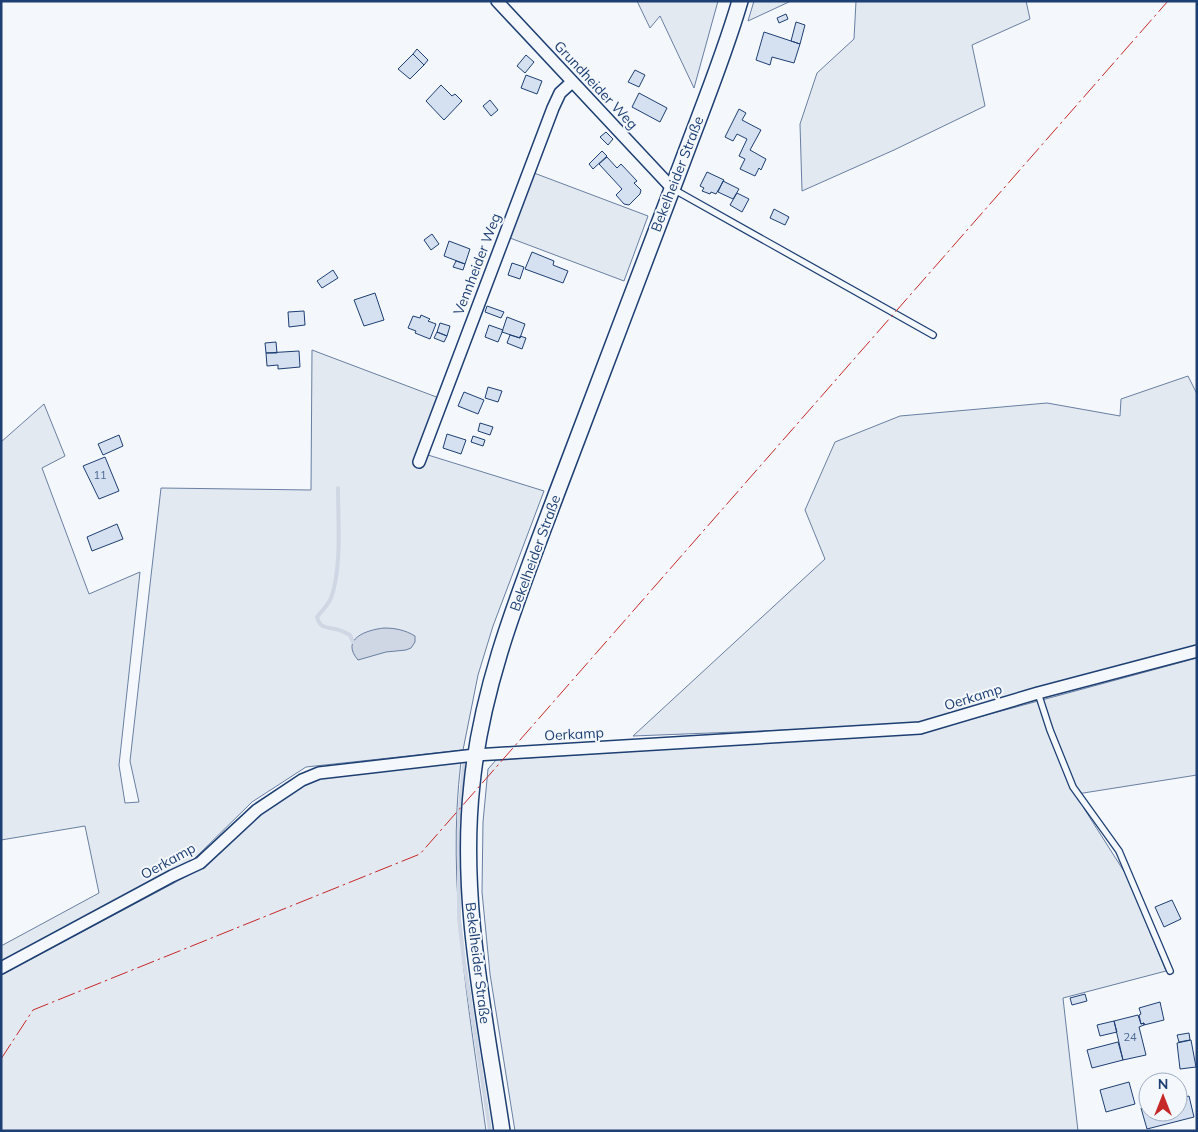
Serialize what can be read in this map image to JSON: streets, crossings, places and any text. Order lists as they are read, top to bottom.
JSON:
{
  "streets": {
    "street": [
      "Grundheider Weg",
      "Bekelheider Straße",
      "Vennheider Weg",
      "Oerkamp"
    ]
  },
  "crossings": [
    ["Grundheider Weg", "Bekelheider Straße"],
    ["Grundheider Weg", "Vennheider Weg"],
    ["Bekelheider Straße", "Oerkamp"]
  ],
  "house_numbers": ["11", "24"],
  "north": "top"
}
